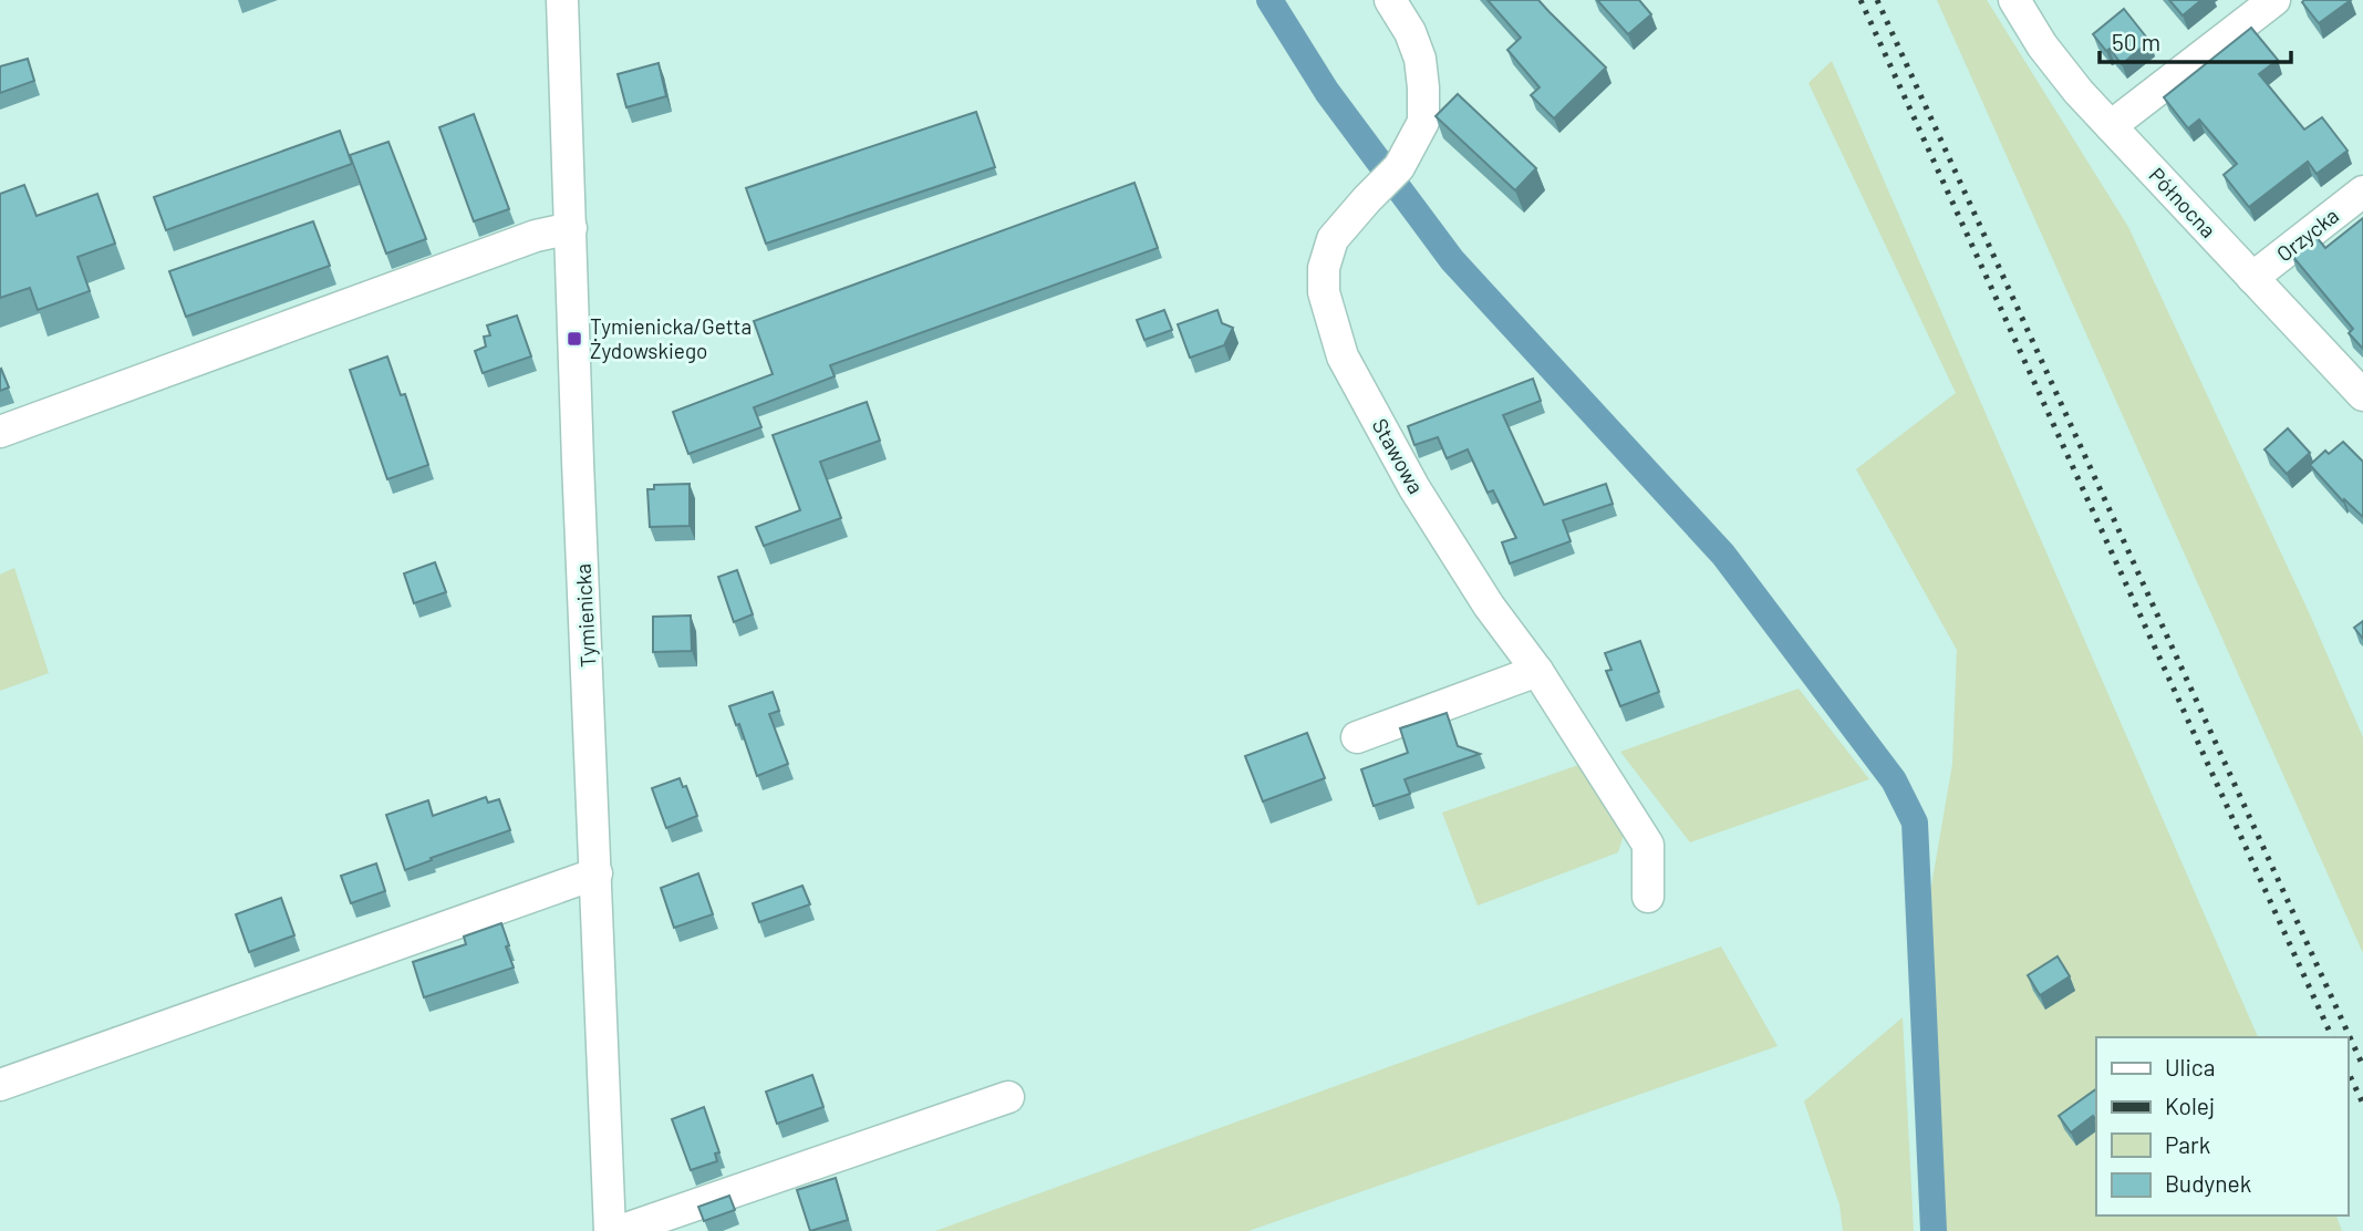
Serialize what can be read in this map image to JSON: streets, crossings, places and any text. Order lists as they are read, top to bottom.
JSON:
{
  "streets": {
    "street": [
      "Północna",
      "Orzycka",
      "Stawowa",
      "Tymienicka"
    ]
  },
  "crossings": [
    ["Północna", "Orzycka"]
  ],
  "places": {
    "transit": ["Tymienicka/Getta Żydowskiego"]
  },
  "legend": [
    "Ulica",
    "Kolej",
    "Park",
    "Budynek"
  ],
  "scale_bar": "50 m"
}
